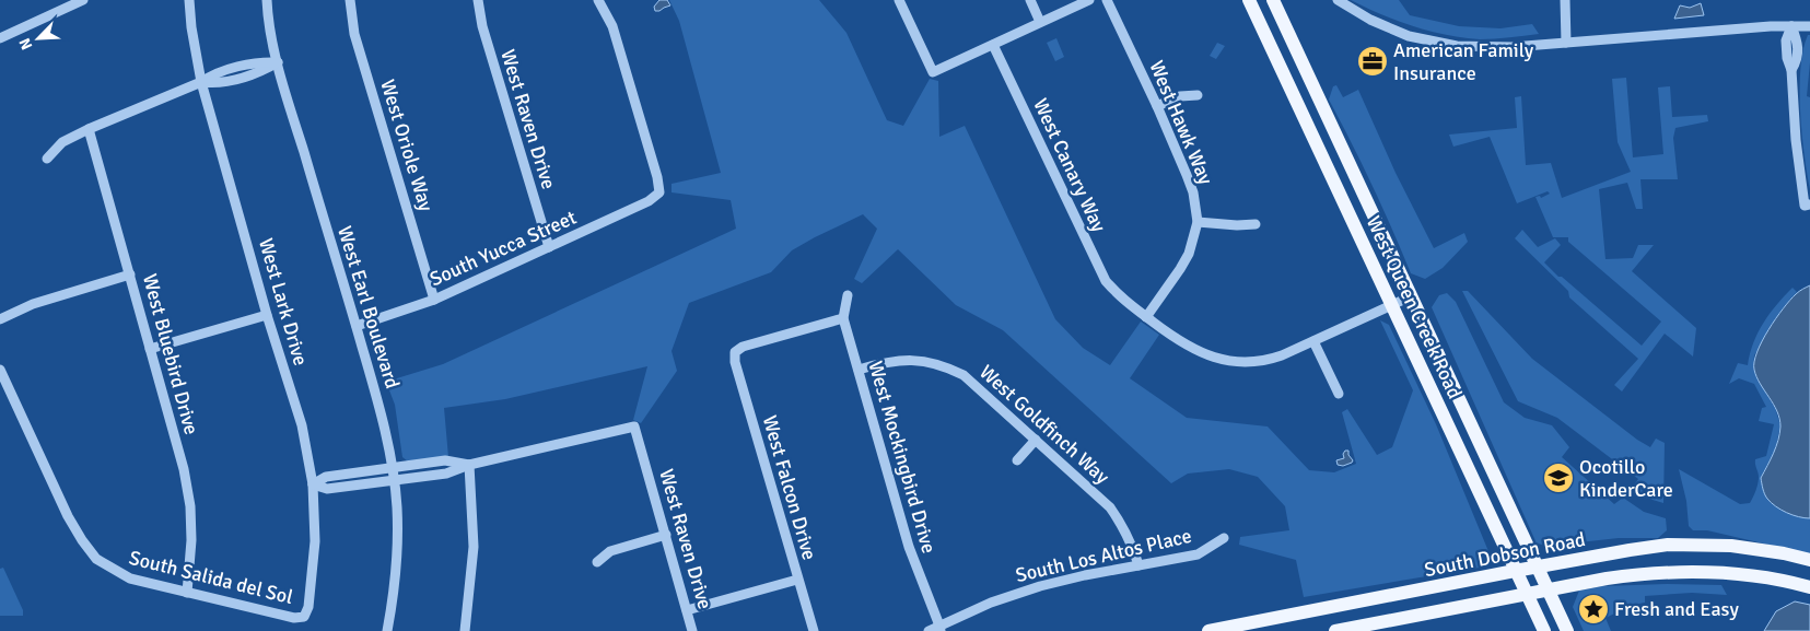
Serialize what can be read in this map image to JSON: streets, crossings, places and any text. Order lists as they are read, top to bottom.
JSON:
{
  "streets": {
    "main road": ["West Queen Creek Road", "South Dobson Road"],
    "street": [
      "West Raven Drive",
      "West Hawk Way",
      "West Oriole Way",
      "West Canary Way",
      "South Yucca Street",
      "West Lark Drive",
      "West Earl Boulevard",
      "West Bluebird Drive",
      "West Goldfinch Way",
      "West Mockingbird Drive",
      "West Falcon Drive",
      "South Los Altos Place",
      "South Salida del Sol"
    ]
  },
  "crossings": [
    ["West Raven Drive", "South Yucca Street"],
    ["West Hawk Way", "West Canary Way"],
    ["West Oriole Way", "South Yucca Street"],
    ["West Canary Way", "West Queen Creek Road"],
    ["South Yucca Street", "West Earl Boulevard"],
    ["West Lark Drive", "South Salida del Sol"],
    ["West Queen Creek Road", "South Dobson Road"],
    ["West Bluebird Drive", "South Salida del Sol"],
    ["West Goldfinch Way", "West Mockingbird Drive"],
    ["West Goldfinch Way", "South Los Altos Place"],
    ["West Mockingbird Drive", "West Falcon Drive"],
    ["West Mockingbird Drive", "South Los Altos Place"]
  ],
  "places": {
    "office": ["American Family Insurance"],
    "school or university": ["Ocotillo KinderCare"],
    "place": ["Fresh and Easy"]
  },
  "north": "bottom left"
}
